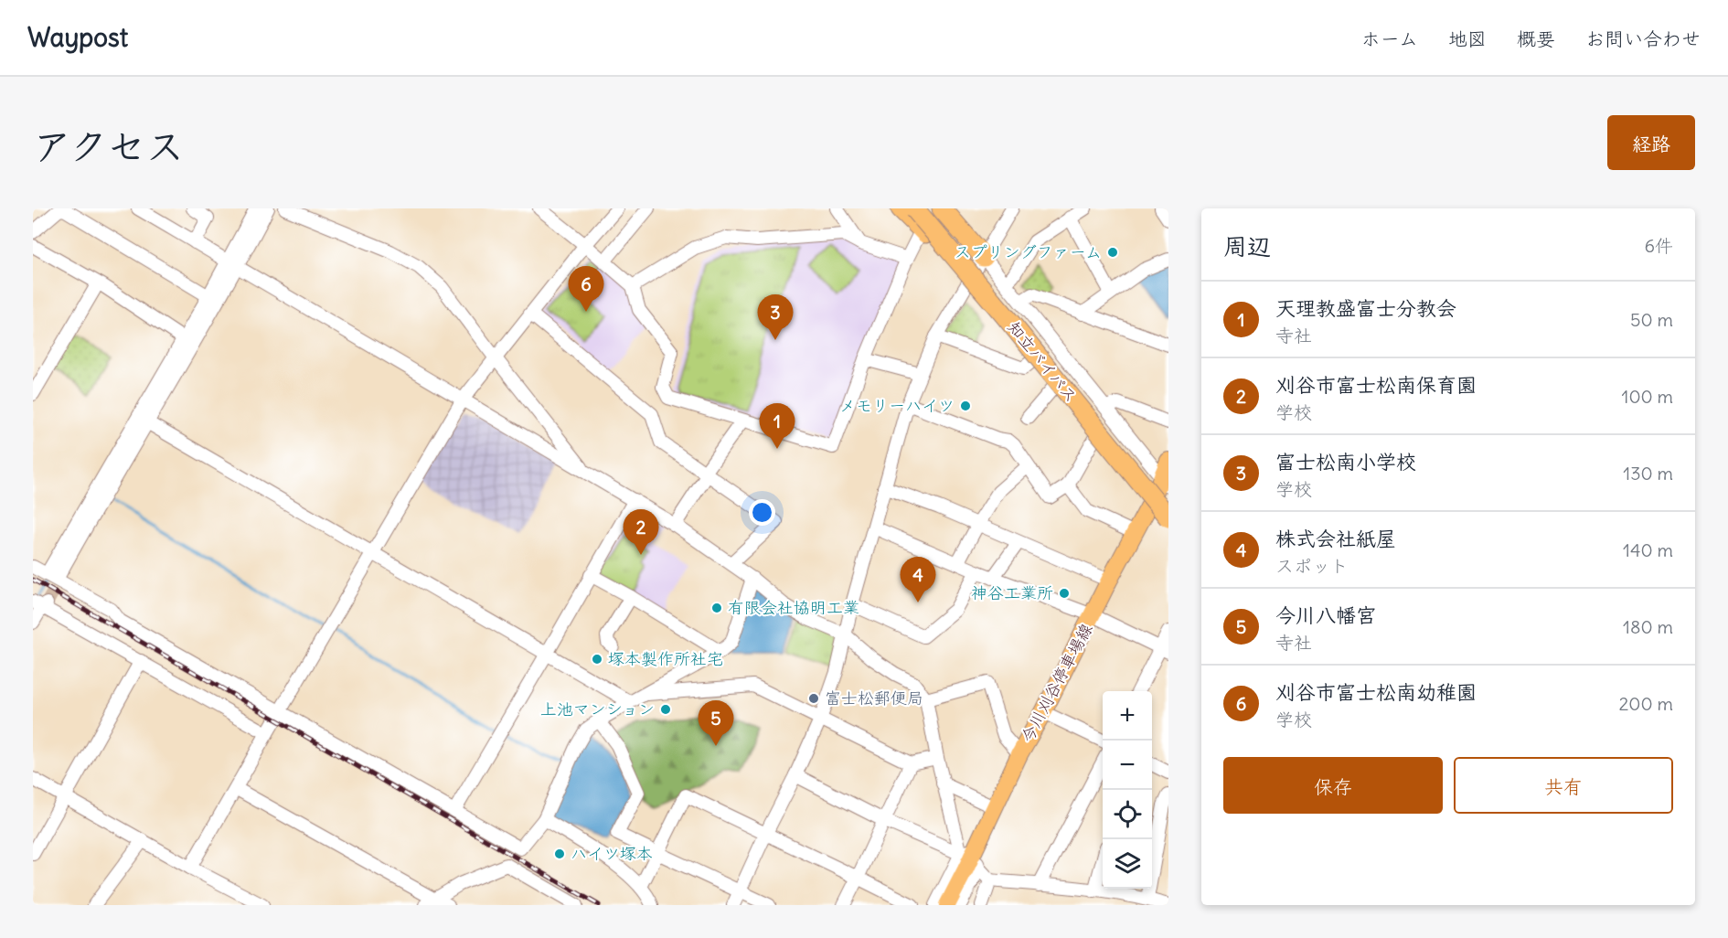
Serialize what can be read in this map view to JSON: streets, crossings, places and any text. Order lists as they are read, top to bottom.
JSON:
{
  "streets": {
    "highway": ["知立バイパス"],
    "main road": ["今川刈谷停車場線"]
  },
  "crossings": [
    ["知立バイパス", "今川刈谷停車場線"]
  ],
  "places": [
    "スプリングファーム",
    "メモリーハイツ",
    "神谷工業所",
    "有限会社協明工業",
    "塚本製作所社宅",
    "富士松郵便局",
    "上池マンション",
    "ハイツ塚本"
  ],
  "page": {
    "header": "Waypost",
    "nav": [
      "ホーム",
      "地図",
      "概要",
      "お問い合わせ"
    ],
    "title": "アクセス",
    "buttons": [
      "経路",
      ["保存", "共有"]
    ],
    "heading": ["周辺", "6件"],
    "pins": [
      "6",
      "3",
      "1",
      "2",
      "4",
      "5"
    ],
    "list": [
      {
        "mark": "1",
        "name": "天理教盛富士分教会",
        "note": "寺社",
        "value": "50 m"
      },
      {
        "mark": "2",
        "name": "刈谷市富士松南保育園",
        "note": "学校",
        "value": "100 m"
      },
      {
        "mark": "3",
        "name": "富士松南小学校",
        "note": "学校",
        "value": "130 m"
      },
      {
        "mark": "4",
        "name": "株式会社紙屋",
        "note": "スポット",
        "value": "140 m"
      },
      {
        "mark": "5",
        "name": "今川八幡宮",
        "note": "寺社",
        "value": "180 m"
      },
      {
        "mark": "6",
        "name": "刈谷市富士松南幼稚園",
        "note": "学校",
        "value": "200 m"
      }
    ],
    "map_buttons": ["+", "−"]
  }
}
